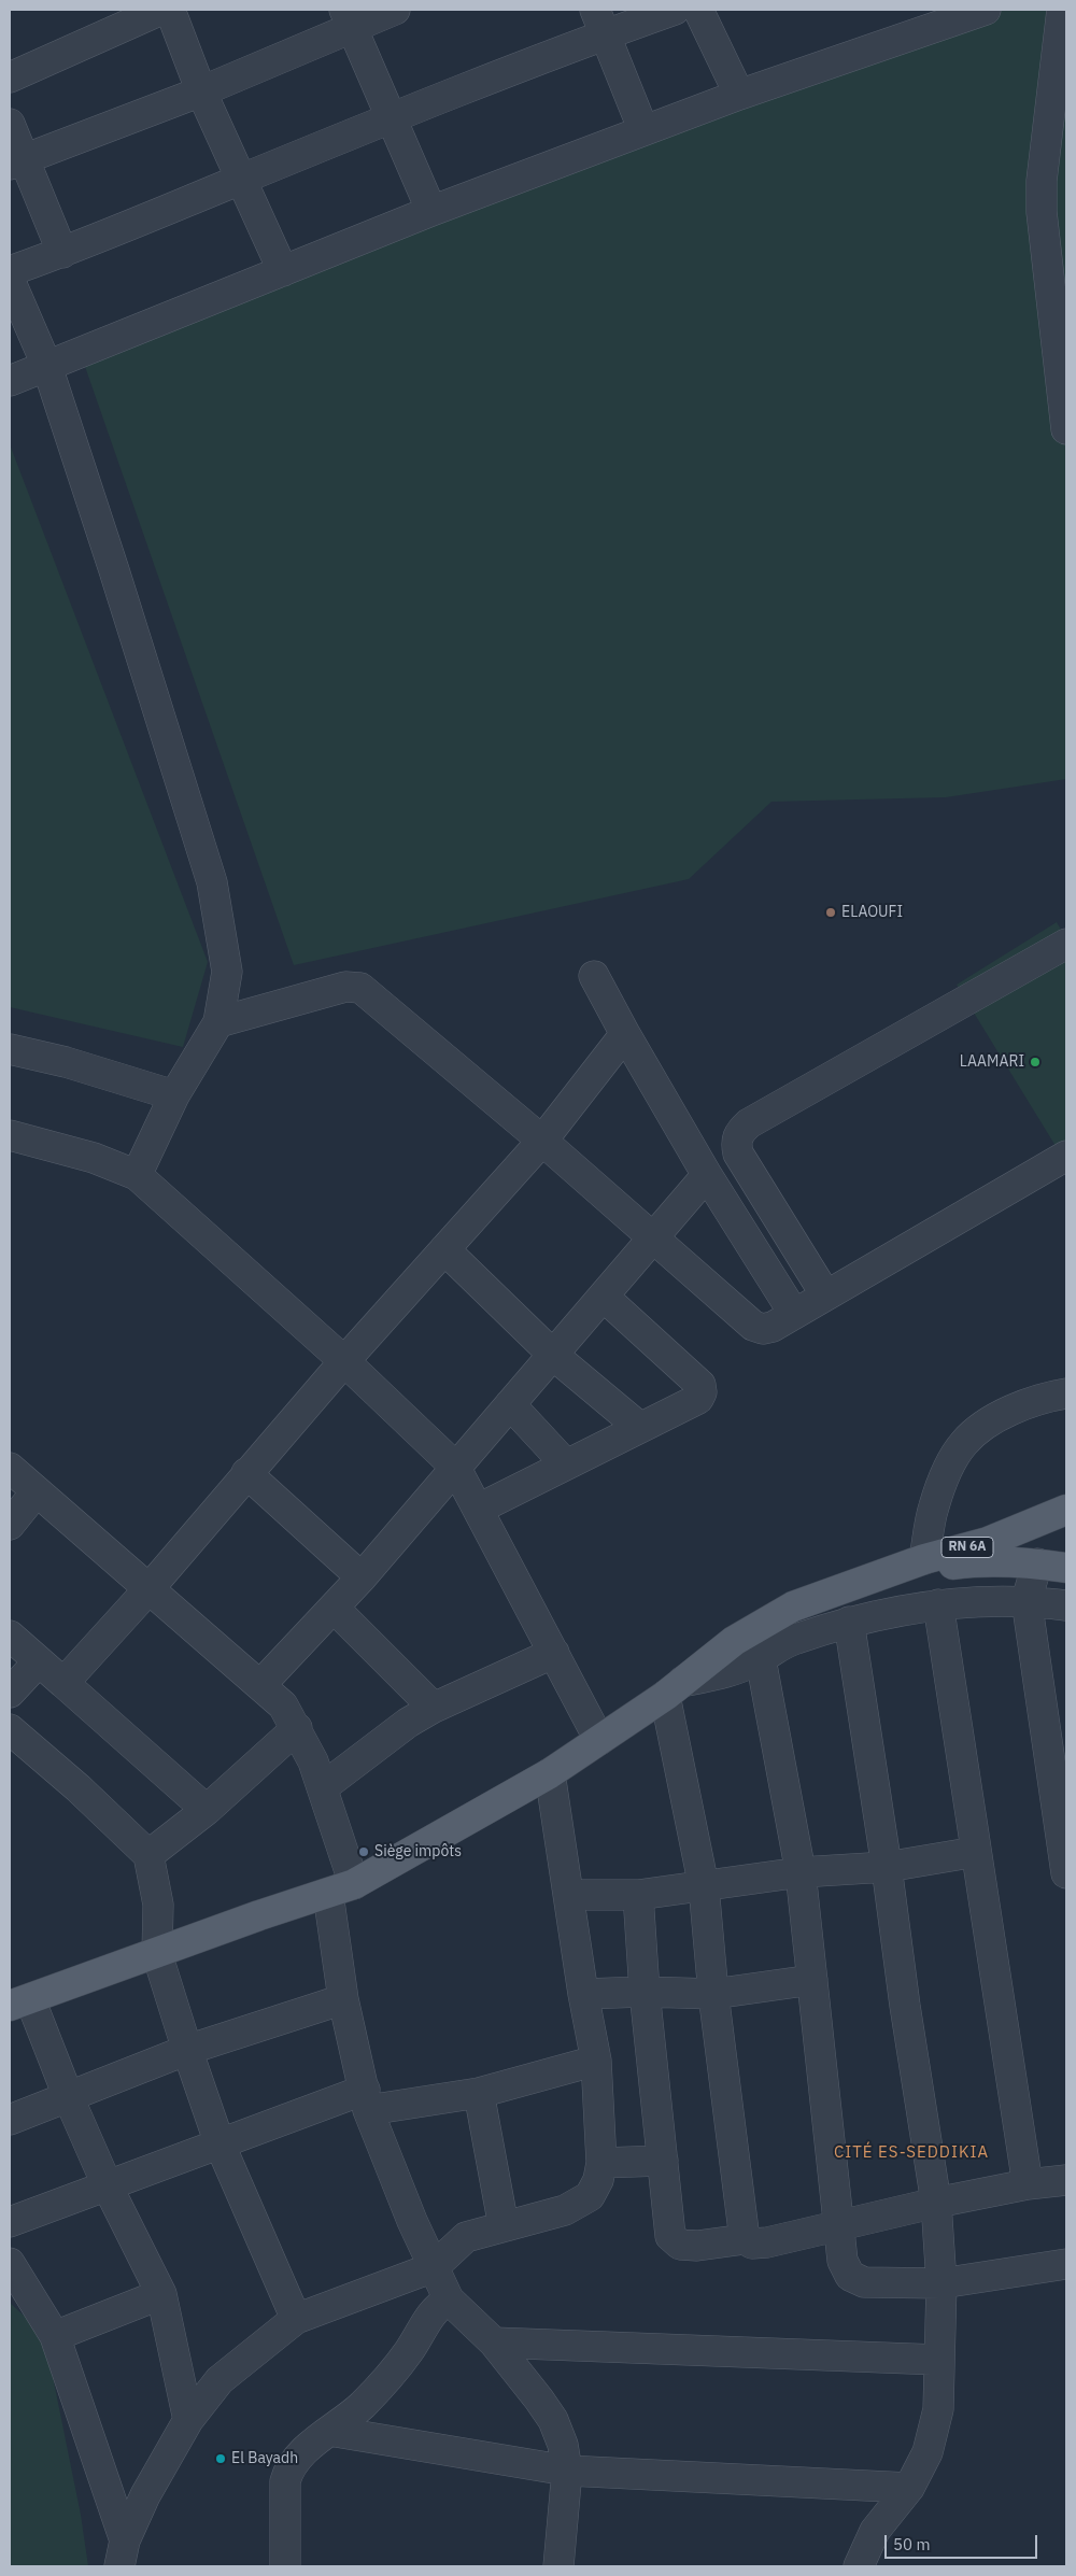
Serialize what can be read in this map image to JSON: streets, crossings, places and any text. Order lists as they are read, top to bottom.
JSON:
{
  "streets": {
    "main road": ["RN 6A"]
  },
  "districts": ["CITÉ ES-SEDDIKIA"],
  "places": [
    "ELAOUFI",
    "LAAMARI",
    "Siège impôts",
    "El Bayadh"
  ],
  "scale_bar": "50 m"
}
